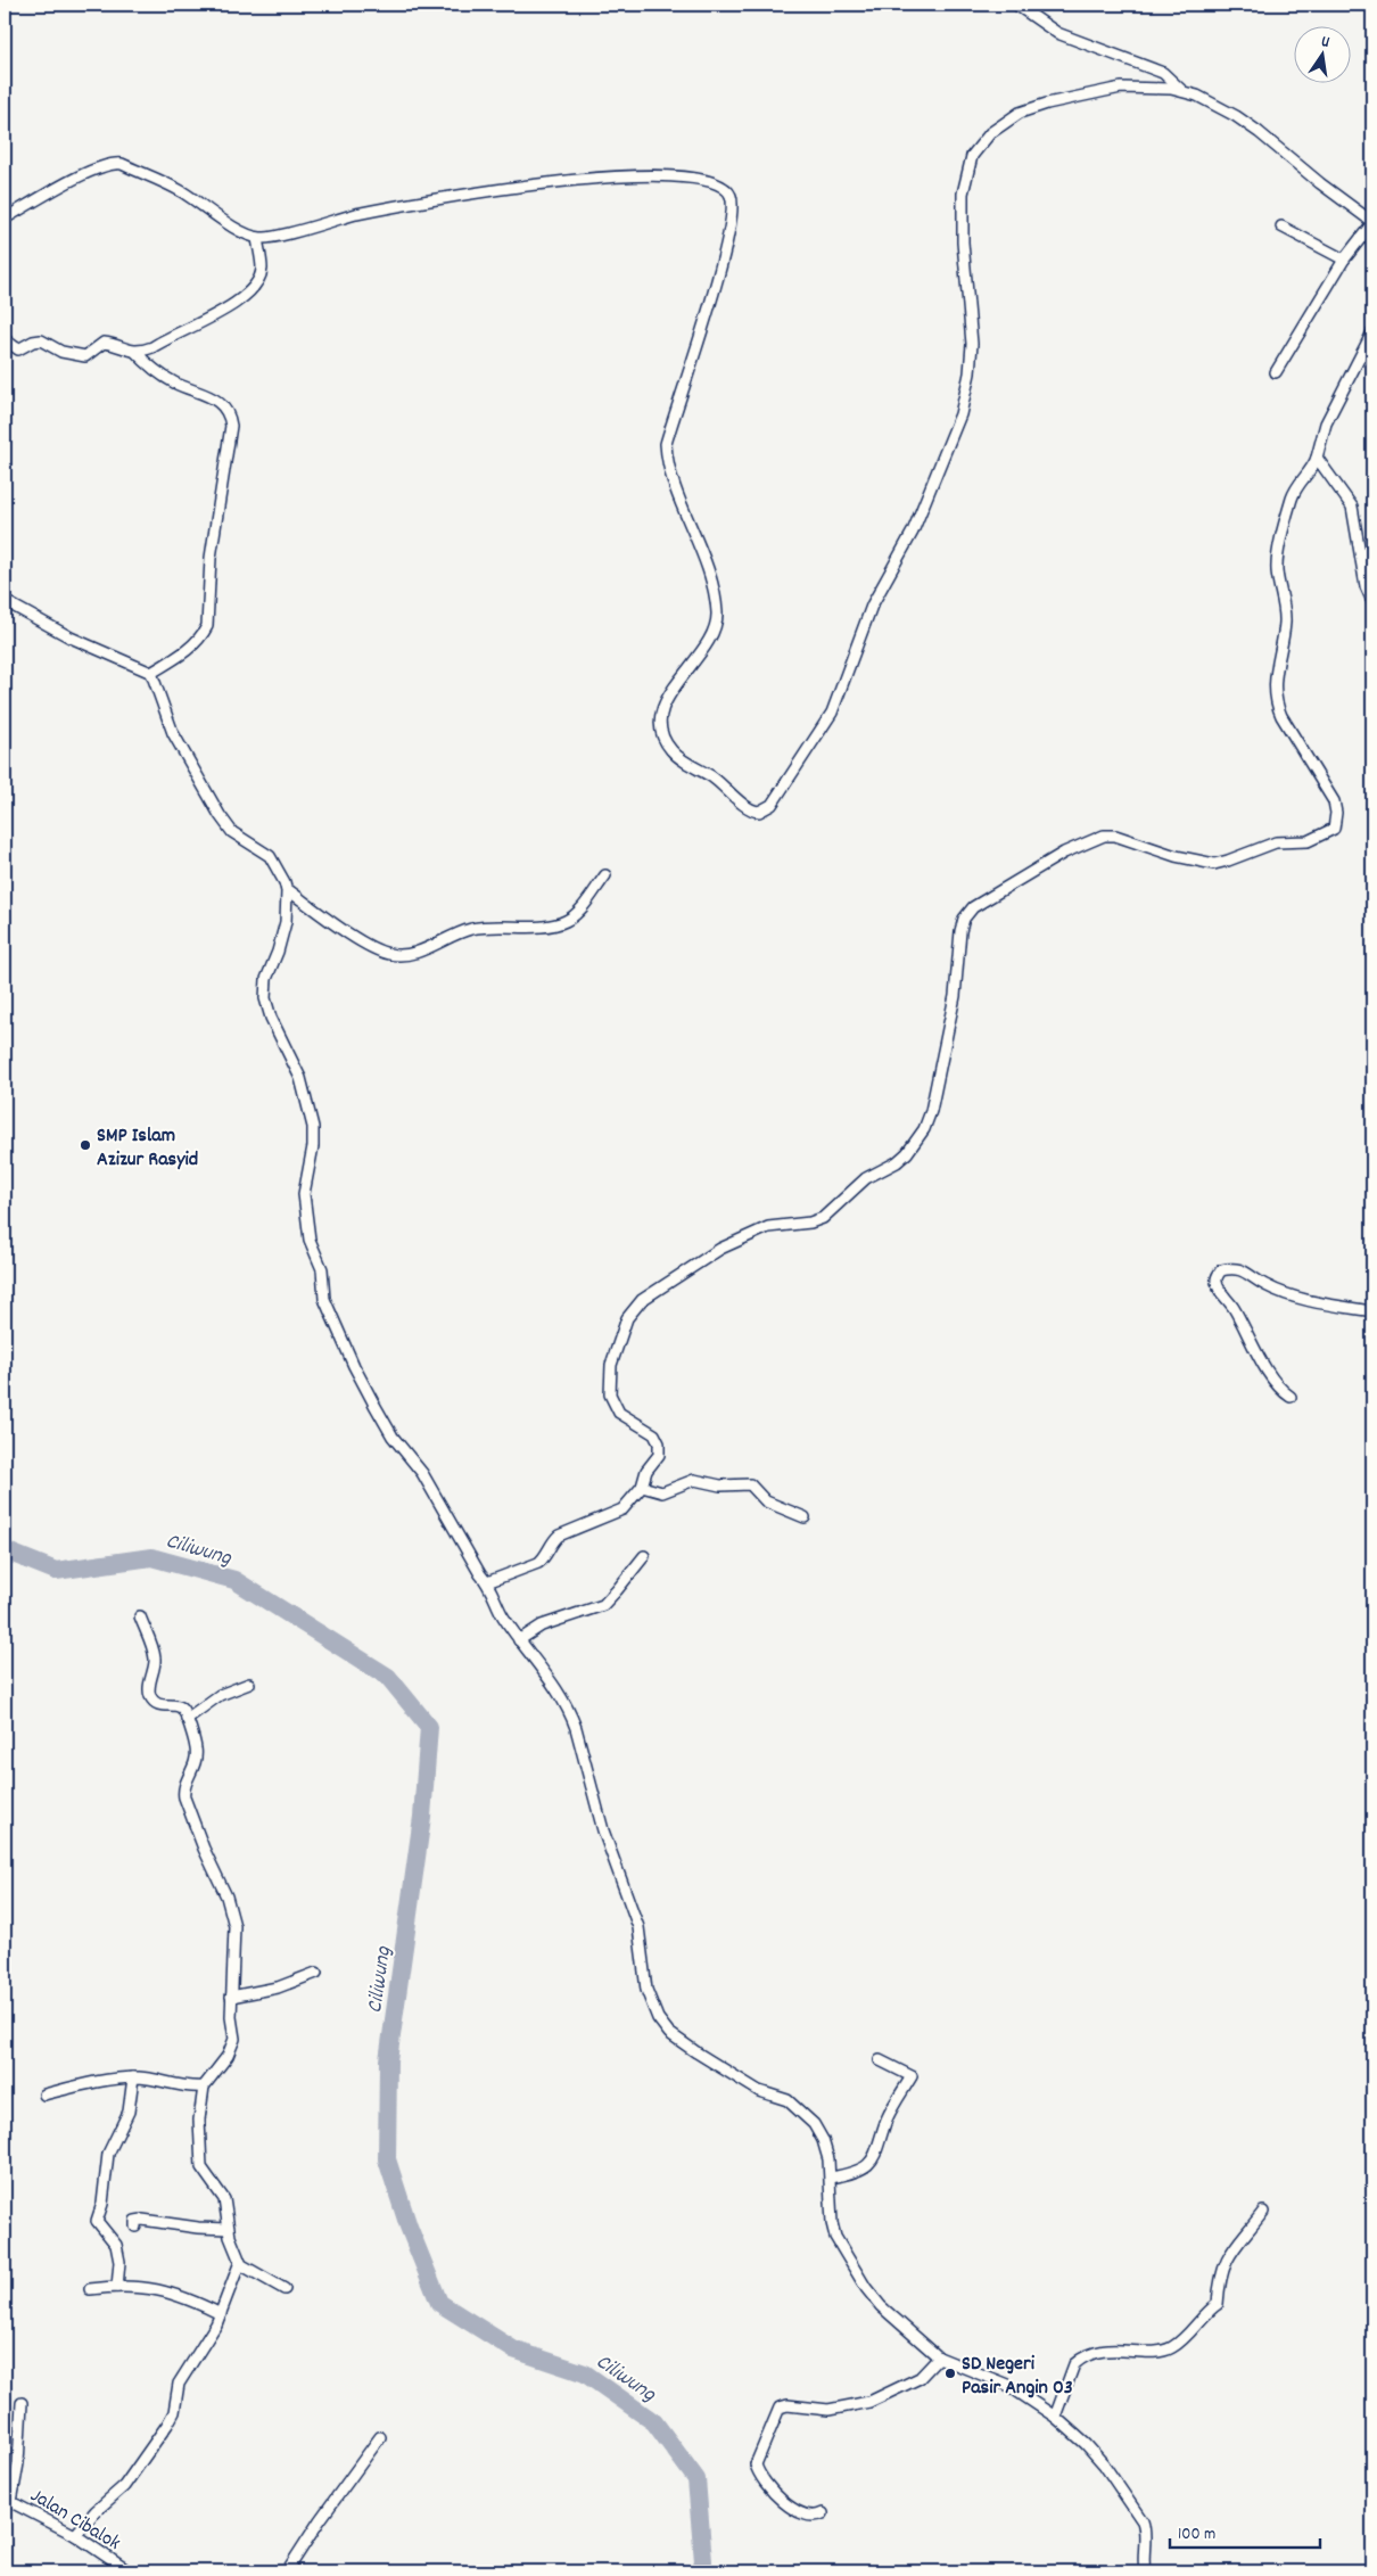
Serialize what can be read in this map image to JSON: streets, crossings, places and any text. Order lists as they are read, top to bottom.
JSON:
{
  "streets": {
    "street": ["Jalan Cibalok"]
  },
  "water": ["Ciliwung"],
  "places": ["SMP Islam Azizur Rasyid", "SD Negeri Pasir Angin 03"],
  "scale_bar": "100 m",
  "north": "top"
}
